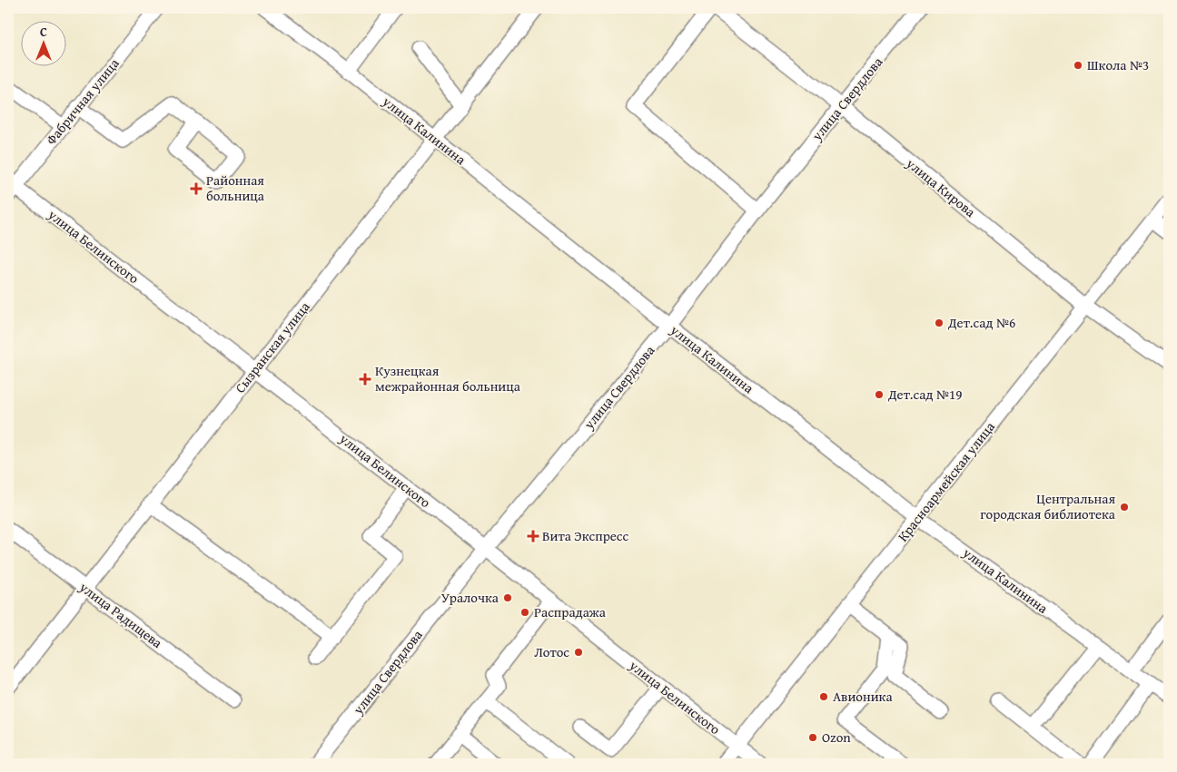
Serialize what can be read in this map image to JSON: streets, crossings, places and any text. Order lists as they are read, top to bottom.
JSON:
{
  "streets": {
    "street": [
      "улица Свердлова",
      "Фабричная улица",
      "улица Калинина",
      "улица Кирова",
      "улица Белинского",
      "Сызранская улица",
      "Красноармейская улица",
      "улица Радищева"
    ]
  },
  "crossings": [
    ["улица Свердлова", "улица Калинина"],
    ["улица Свердлова", "улица Кирова"],
    ["улица Свердлова", "улица Белинского"],
    ["Фабричная улица", "улица Белинского"],
    ["улица Калинина", "Сызранская улица"],
    ["улица Калинина", "Красноармейская улица"],
    ["улица Кирова", "Красноармейская улица"],
    ["улица Белинского", "Сызранская улица"],
    ["улица Белинского", "Красноармейская улица"],
    ["Сызранская улица", "улица Радищева"]
  ],
  "places": {
    "other": [
      "Школа №3",
      "Дет.сад №6",
      "Дет.сад №19",
      "Центральная городская библиотека",
      "Уралочка",
      "Распрадажа",
      "Лотос",
      "Авионика",
      "Ozon"
    ],
    "health": ["Районная больница", "Кузнецкая межрайонная больница", "Вита Экспресс"]
  },
  "north": "top"
}
